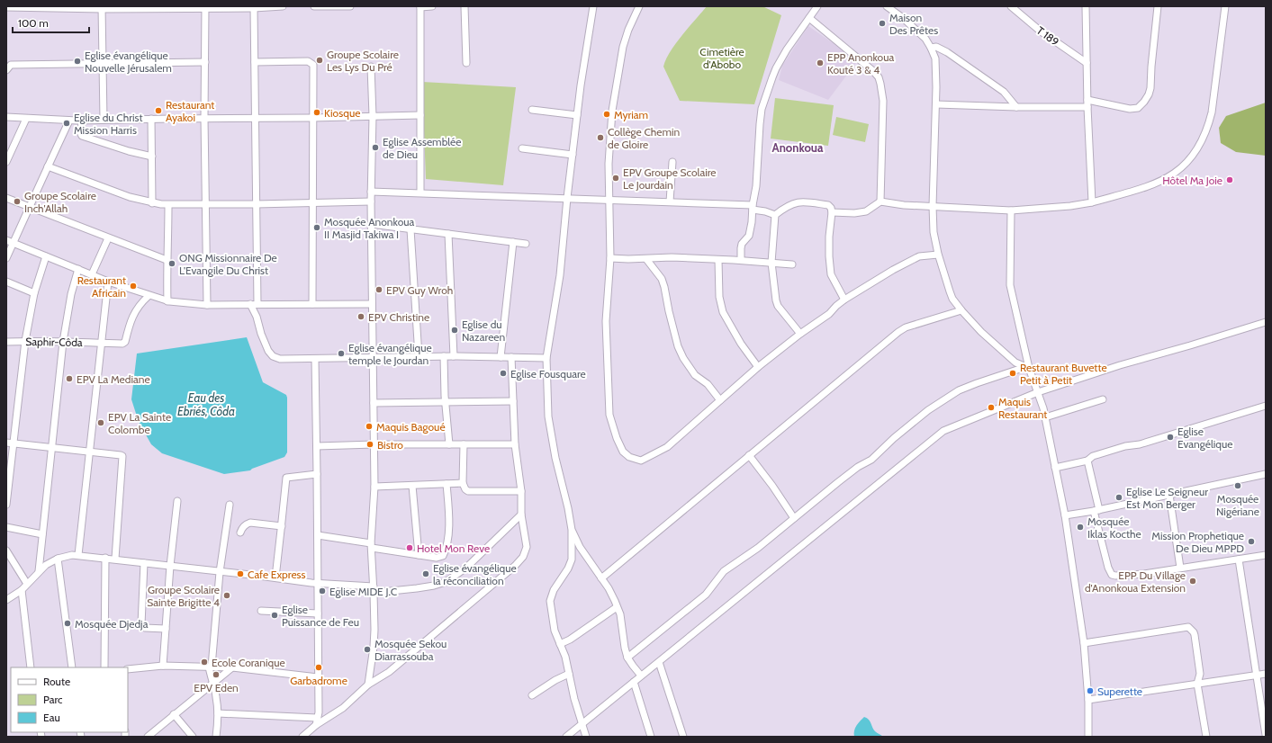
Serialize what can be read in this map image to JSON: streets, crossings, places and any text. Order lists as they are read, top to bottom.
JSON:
{
  "streets": {
    "street": ["T 189", "Saphir-Côda"]
  },
  "districts": ["Anonkoua"],
  "water": ["Eau des Ebriés, Côda"],
  "parks": ["Cimetière d'Abobo"],
  "places": [
    "Maison Des Prêtes",
    "Groupe Scolaire Les Lys Du Pré",
    "Eglise évangélique Nouvelle Jérusalem",
    "EPP Anonkoua Kouté 3 & 4",
    "Restaurant Ayakoi",
    "Kiosque",
    "Myriam",
    "Eglise du Christ Mission Harris",
    "Collège Chemin de Gloire",
    "Eglise Assemblée de Dieu",
    "EPV Groupe Scolaire Le Jourdain",
    "Hôtel Ma Joie",
    "Groupe Scolaire Inch'Allah",
    "Mosquée Anonkoua II Masjid Takiwa I",
    "ONG Missionnaire De L'Evangile Du Christ",
    "Restaurant Africain",
    "EPV Guy Wroh",
    "EPV Christine",
    "Eglise du Nazareen",
    "Eglise évangélique temple le Jourdan",
    "Eglise Fousquare",
    "Restaurant Buvette Petit à Petit",
    "EPV La Mediane",
    "Maquis Restaurant",
    "EPV La Sainte Colombe",
    "Maquis Bagoué",
    "Eglise Evangélique",
    "Bistro",
    "Mosquée Nigériane",
    "Eglise Le Seigneur Est Mon Berger",
    "Mosquée Iklas Kocthe",
    "Mission Prophetique De Dieu MPPD",
    "Hotel Mon Reve",
    "Cafe Express",
    "Eglise évangélique la réconciliation",
    "EPP Du Village d'Anonkoua Extension",
    "Eglise MIDE J.C",
    "Groupe Scolaire Sainte Brigitte 4",
    "Eglise Puissance de Feu",
    "Mosquée Djedja",
    "Mosquée Sekou Diarrassouba",
    "Ecole Coranique",
    "Garbadrome",
    "EPV Eden",
    "Superette"
  ],
  "legend": ["Route", "Parc", "Eau"],
  "scale_bar": "100 m"
}
